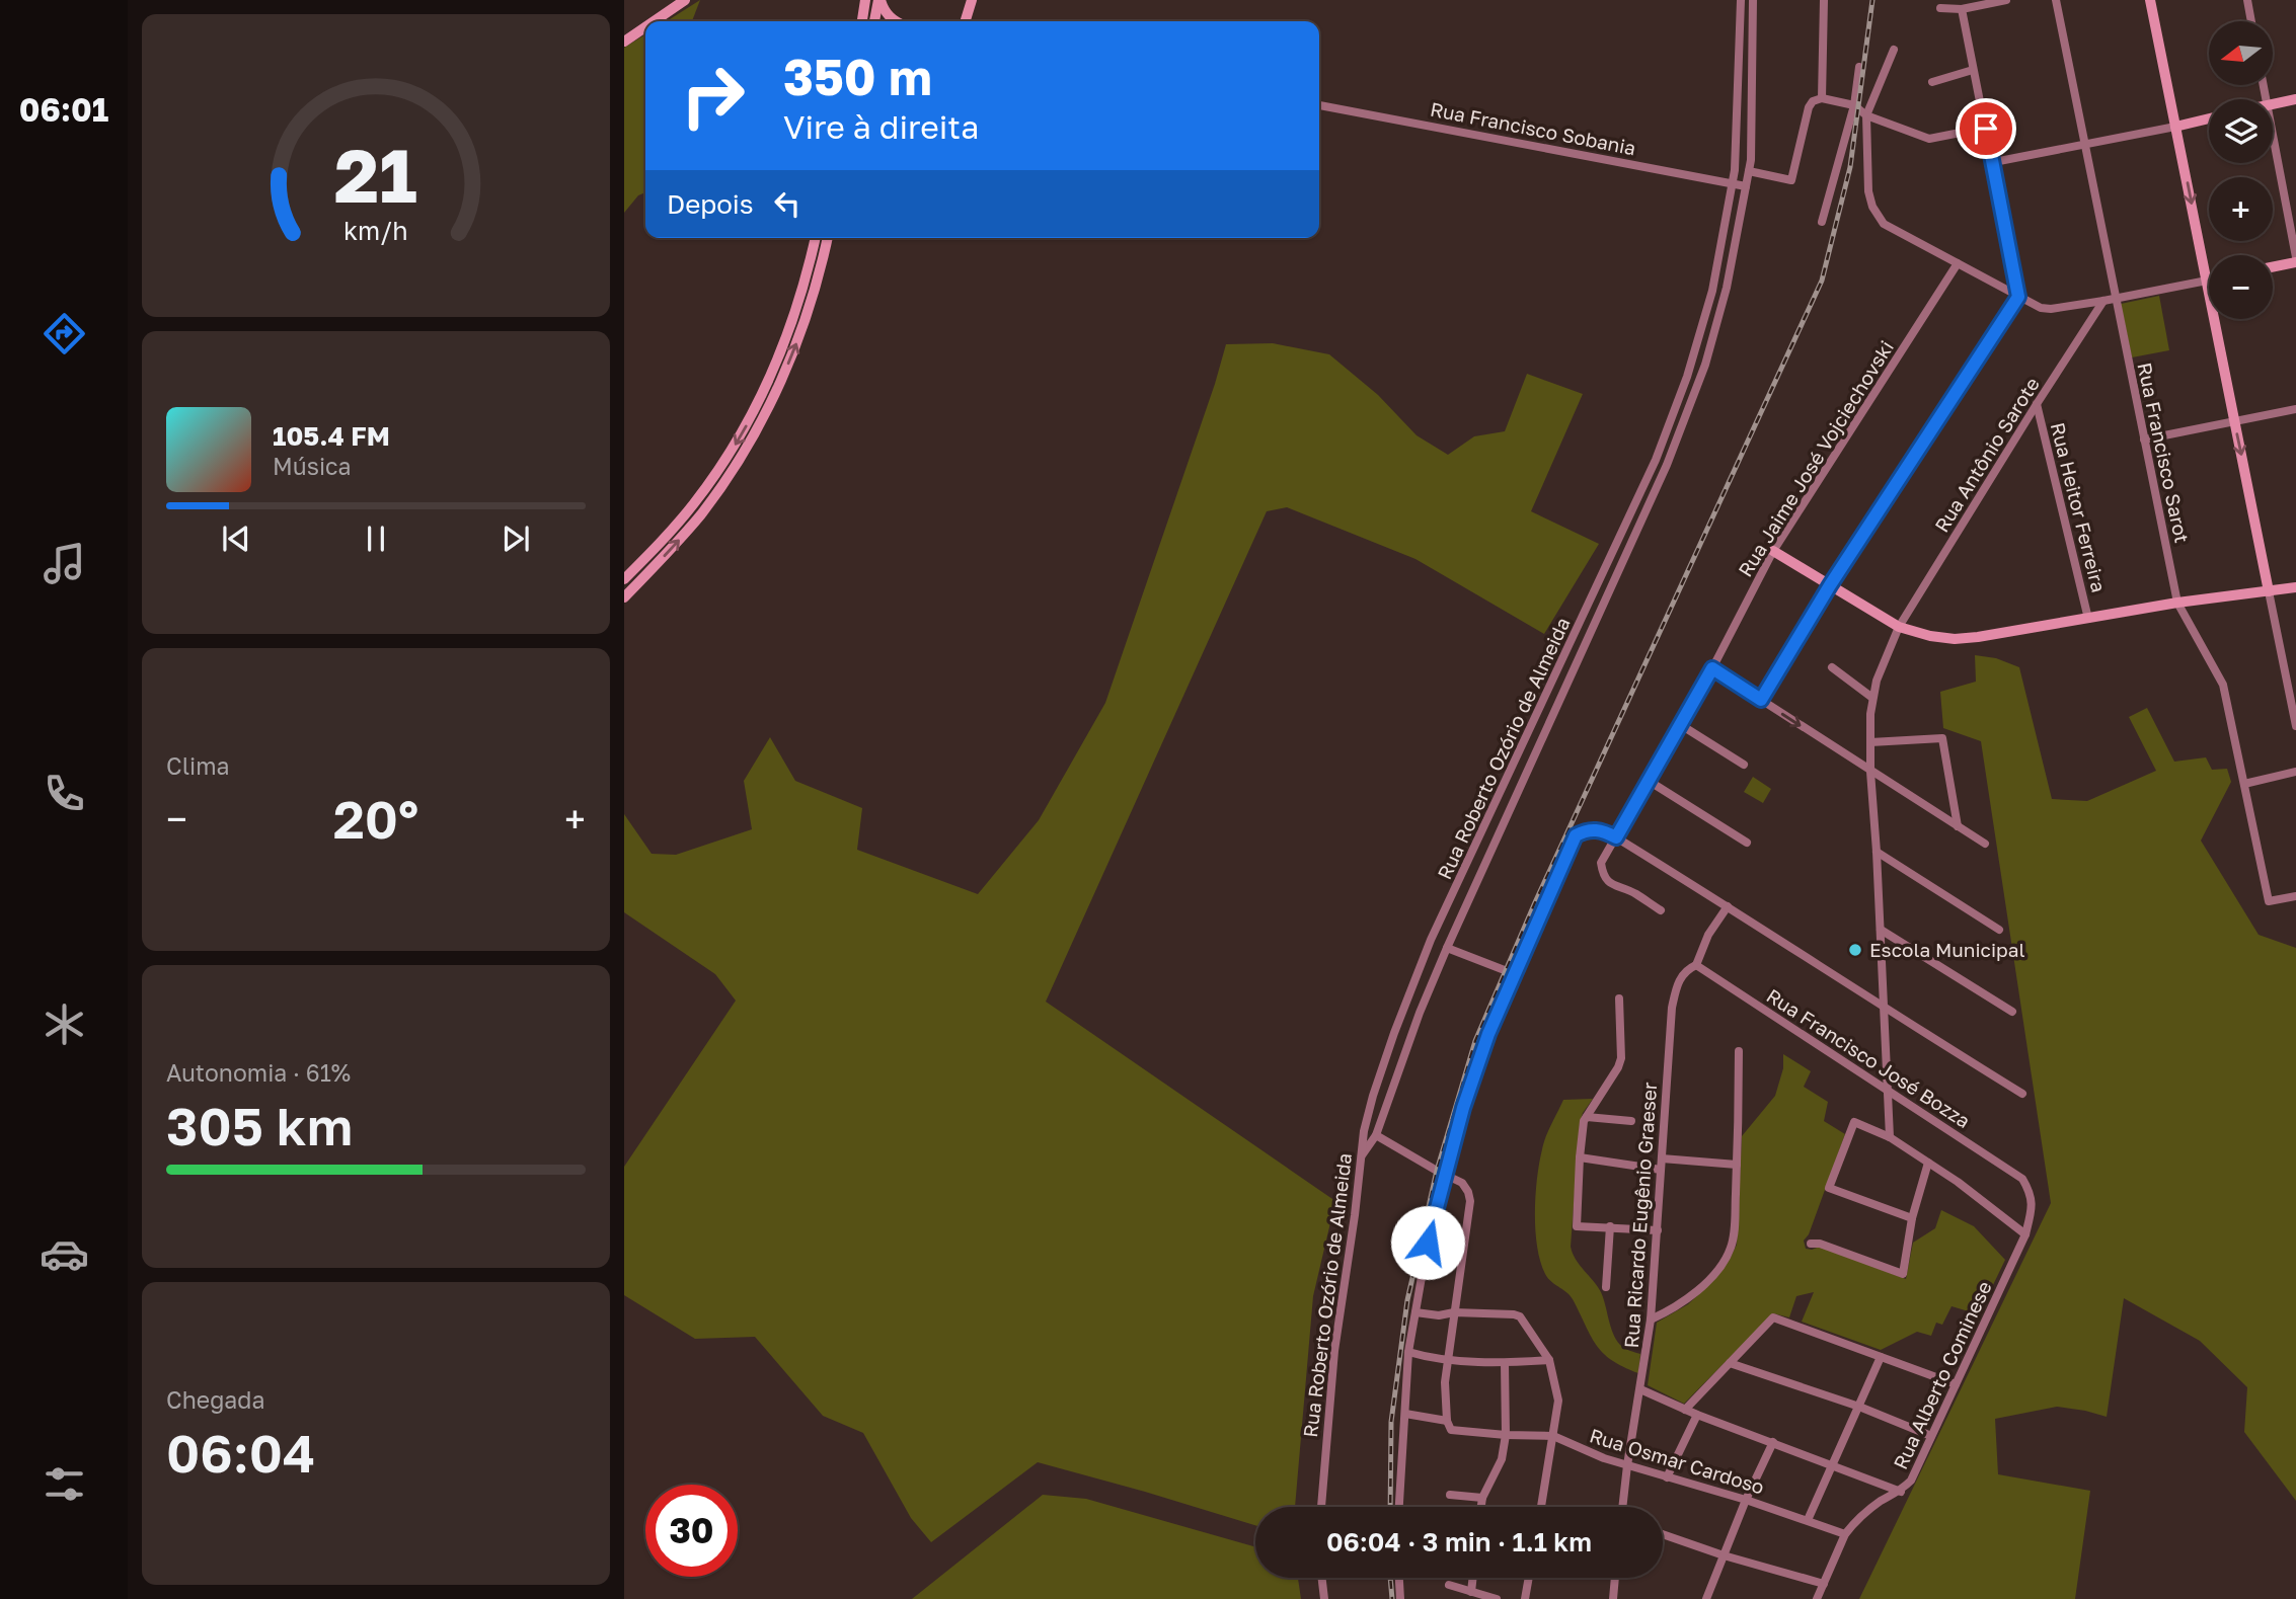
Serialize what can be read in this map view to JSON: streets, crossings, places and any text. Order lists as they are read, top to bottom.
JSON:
{
  "streets": {
    "street": [
      "Rua Francisco Sobania",
      "Rua Francisco Sarot",
      "Rua Antônio Sarote",
      "Rua Jaime José Vojciechovski",
      "Rua Heitor Ferreira",
      "Rua Roberto Ozório de Almeida",
      "Rua Francisco José Bozza",
      "Rua Ricardo Eugênio Graeser",
      "Rua Alberto Cominese",
      "Rua Osmar Cardoso"
    ]
  },
  "crossings": [
    ["Rua Francisco Sobania", "Rua Roberto Ozório de Almeida"],
    ["Rua Antônio Sarote", "Rua Heitor Ferreira"],
    ["Rua Antônio Sarote", "Rua Francisco José Bozza"],
    ["Rua Francisco José Bozza", "Rua Ricardo Eugênio Graeser"],
    ["Rua Francisco José Bozza", "Rua Alberto Cominese"],
    ["Rua Ricardo Eugênio Graeser", "Rua Osmar Cardoso"],
    ["Rua Alberto Cominese", "Rua Osmar Cardoso"]
  ],
  "places": ["Escola Municipal"],
  "north": "left",
  "page": {
    "tabs": "06:01",
    "map_buttons": ["+", "−"],
    "turn": ["350 m", "Vire à direita"],
    "then": "Depois",
    "song": ["105.4 FM", "Música"],
    "tile": [
      "Clima",
      ["Autonomia · 61%", "305 km"],
      ["Chegada", "06:04"]
    ],
    "heat": ["−", "20°", "+"],
    "limit": "30",
    "trip": "06:04 · 3 min · 1.1 km",
    "gauge": ["21", "km/h"]
  }
}
